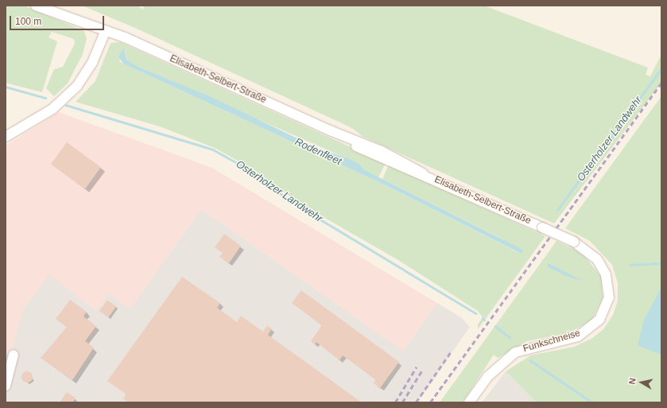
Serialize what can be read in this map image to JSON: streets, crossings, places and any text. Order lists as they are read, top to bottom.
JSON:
{
  "streets": {
    "street": ["Elisabeth-Selbert-Straße", "Funkschneise"]
  },
  "crossings": [
    ["Elisabeth-Selbert-Straße", "Funkschneise"]
  ],
  "water": ["Osterholzer Landwehr", "Rodenfleet"],
  "scale_bar": "100 m",
  "north": "left"
}
